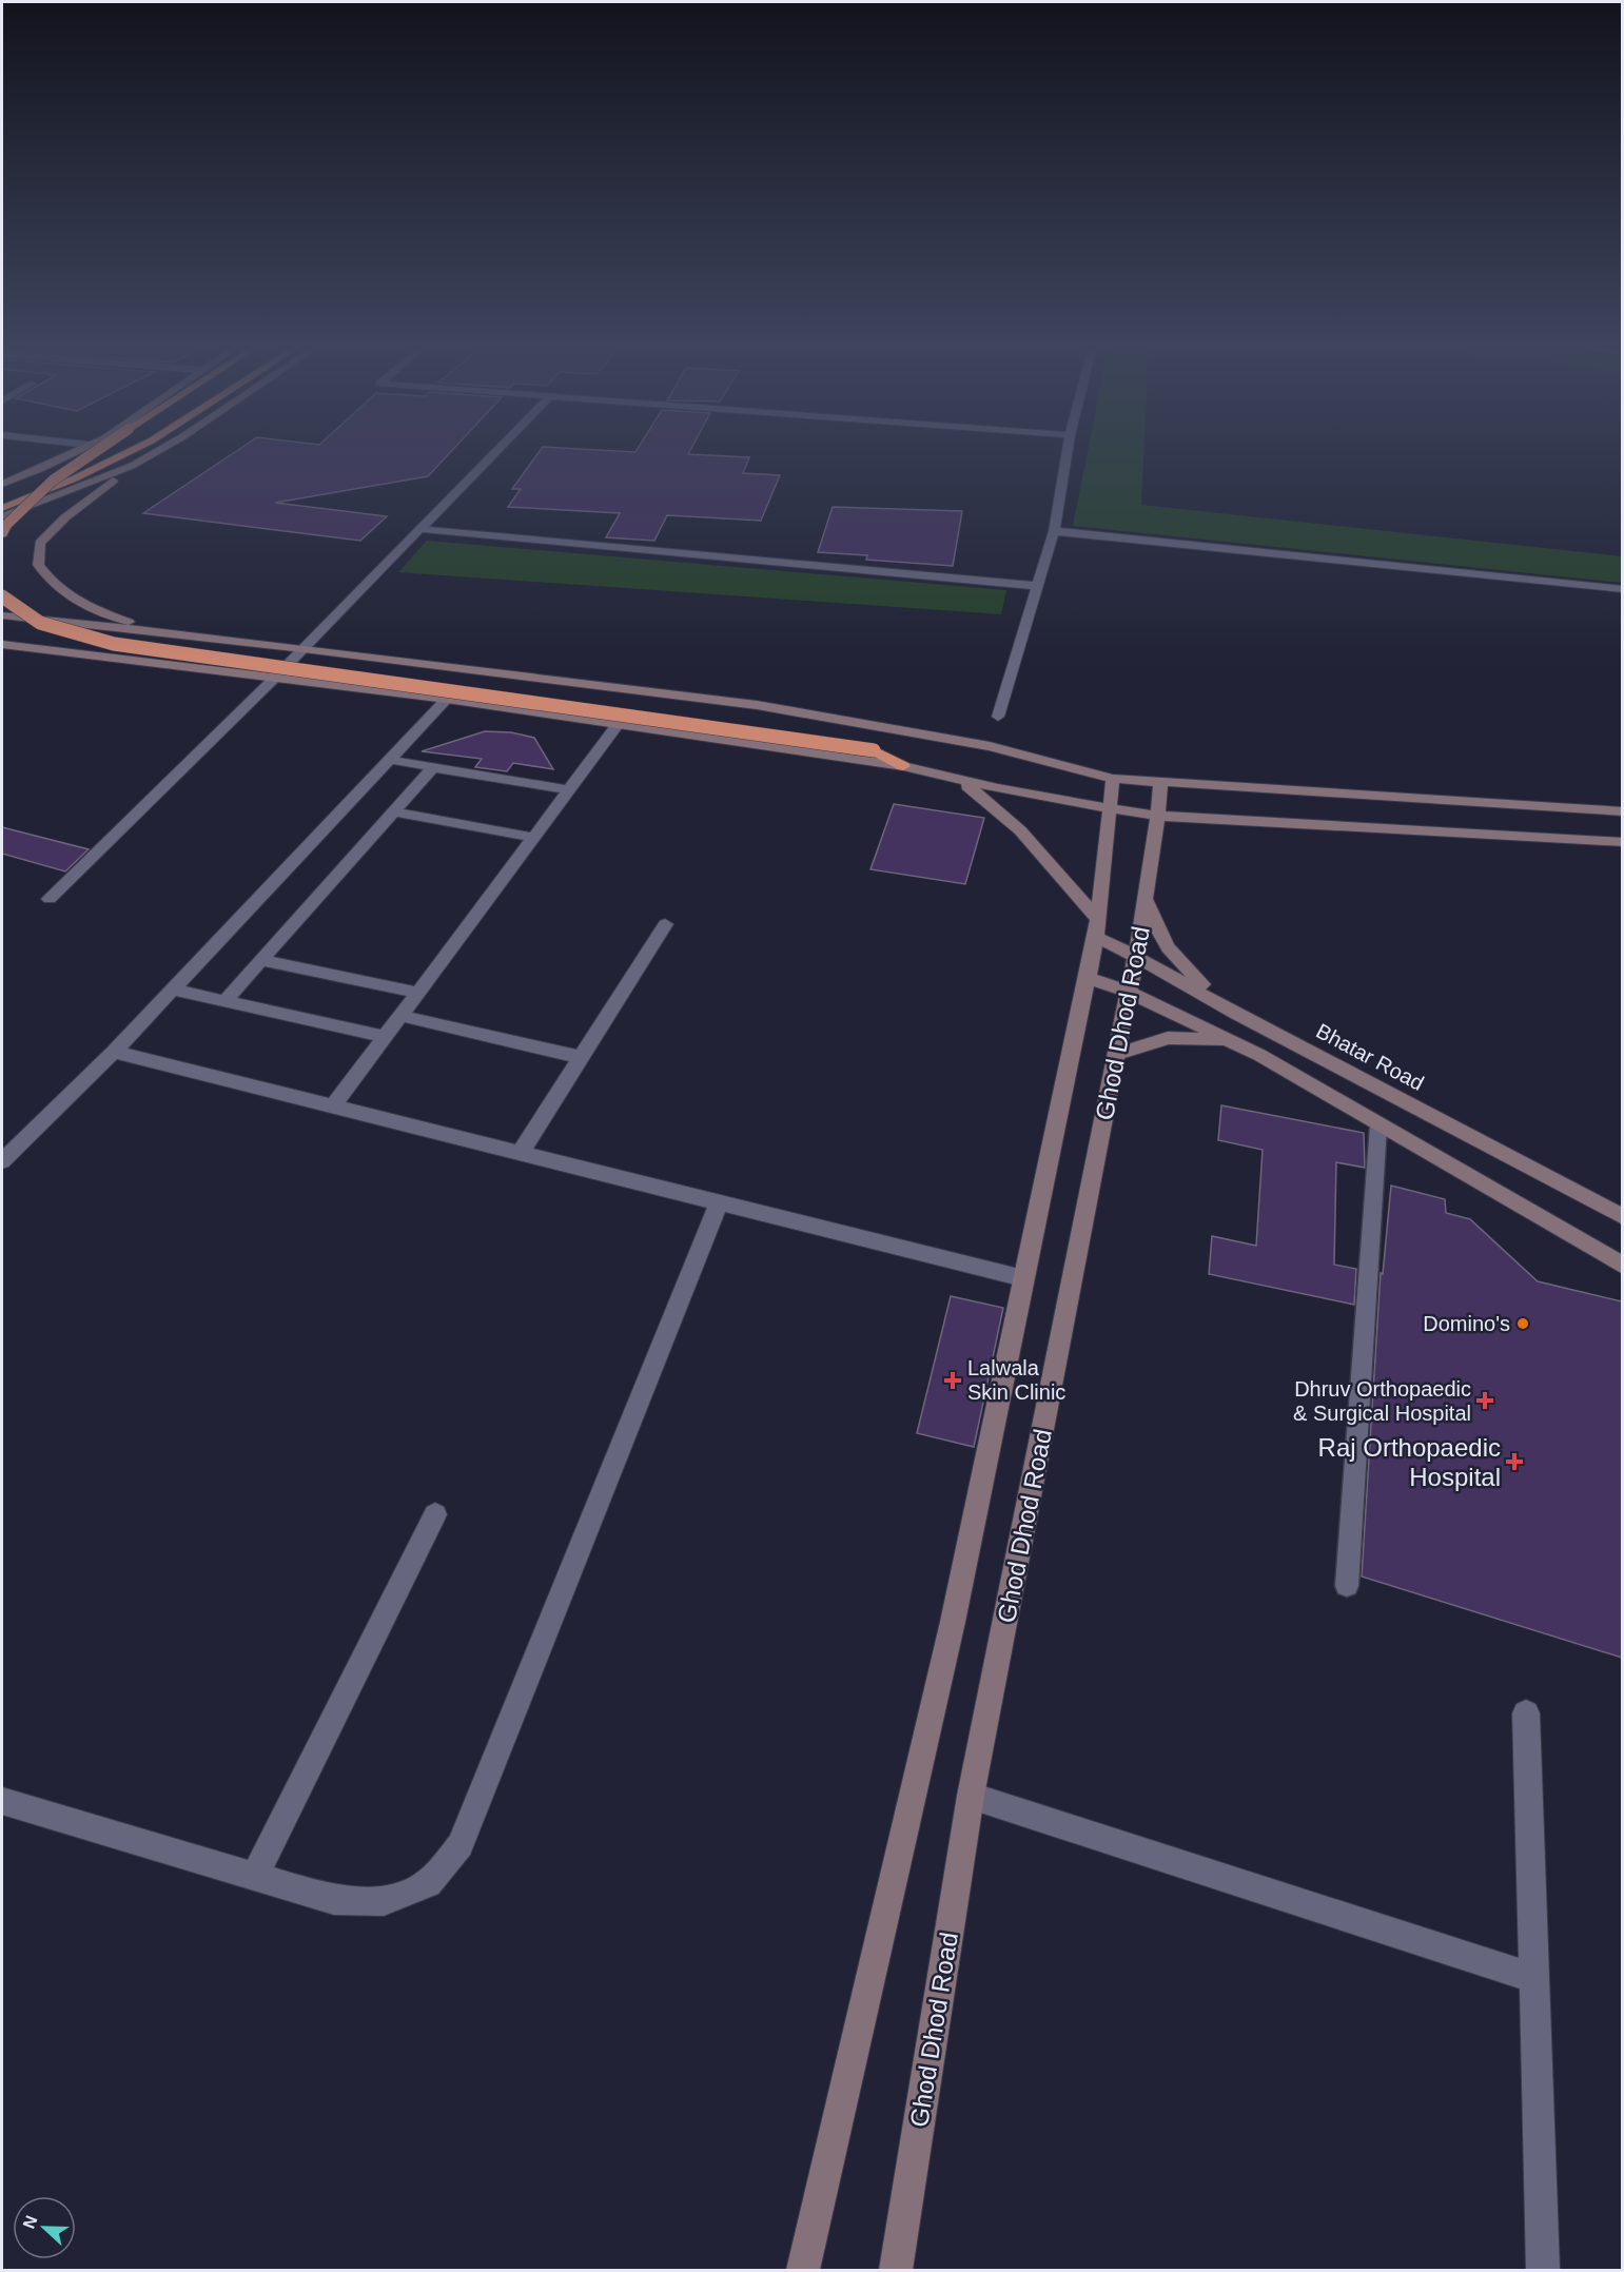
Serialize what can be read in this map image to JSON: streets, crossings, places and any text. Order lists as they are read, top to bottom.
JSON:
{
  "streets": {
    "street": ["Ghod Dhod Road", "Bhatar Road"]
  },
  "crossings": [
    ["Ghod Dhod Road", "Bhatar Road"]
  ],
  "places": {
    "other": ["Domino's"],
    "health": ["Lalwala Skin Clinic", "Dhruv Orthopaedic & Surgical Hospital", "Raj Orthopaedic Hospital"]
  },
  "north": "left"
}
